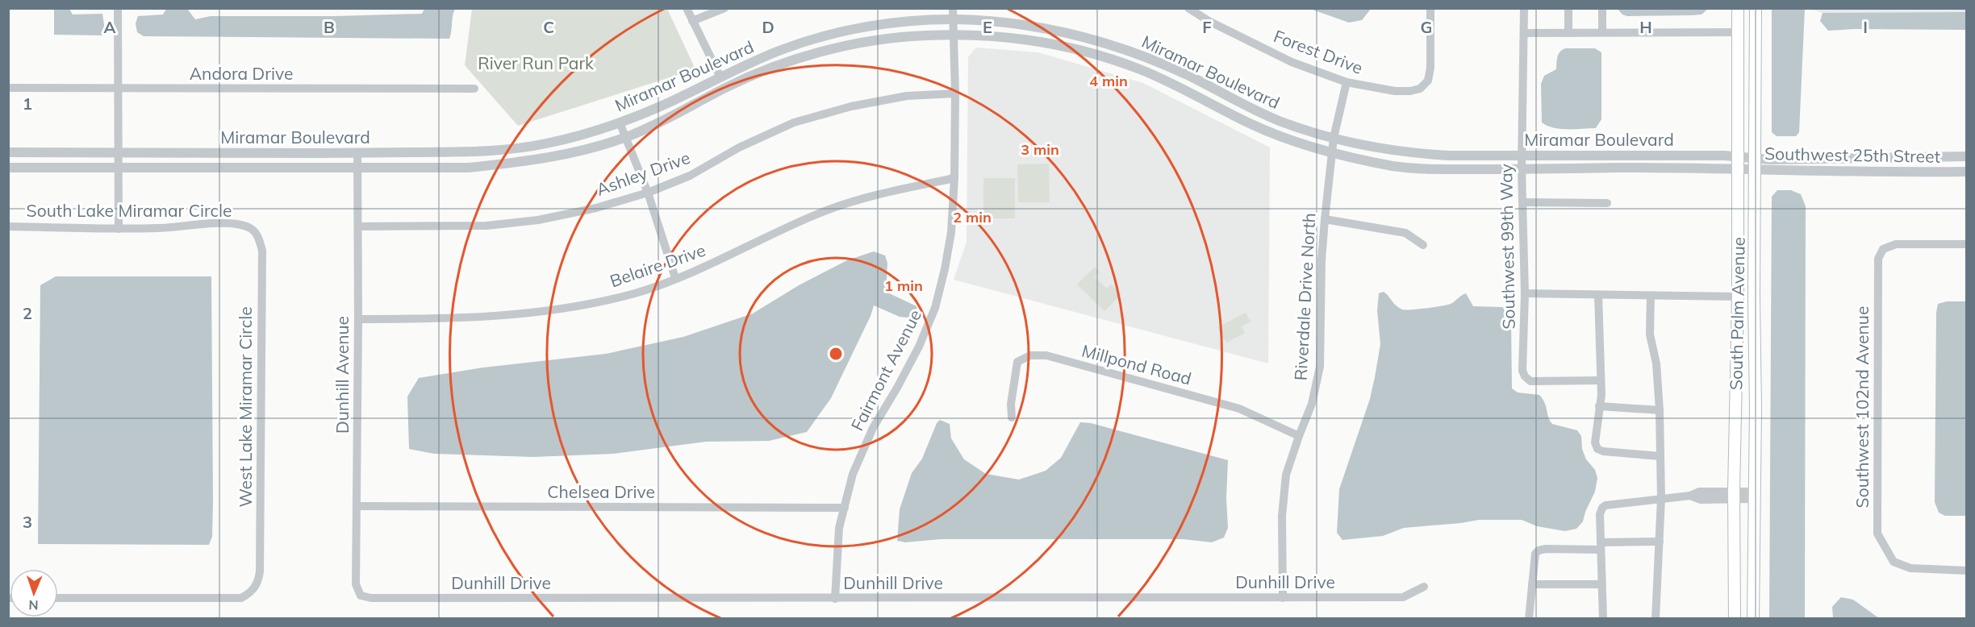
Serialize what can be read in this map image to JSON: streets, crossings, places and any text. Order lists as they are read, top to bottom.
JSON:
{
  "streets": {
    "main road": ["South Palm Avenue"],
    "street": [
      "Forest Drive",
      "Miramar Boulevard",
      "Andora Drive",
      "Southwest 25th Street",
      "Ashley Drive",
      "South Lake Miramar Circle",
      "Southwest 99th Way",
      "Belaire Drive",
      "Riverdale Drive North",
      "Millpond Road",
      "Fairmont Avenue",
      "Dunhill Avenue",
      "West Lake Miramar Circle",
      "Southwest 102nd Avenue",
      "Chelsea Drive",
      "Dunhill Drive"
    ]
  },
  "crossings": [
    ["Forest Drive", "Riverdale Drive North"],
    ["Miramar Boulevard", "Southwest 25th Street"],
    ["Miramar Boulevard", "Southwest 99th Way"],
    ["Miramar Boulevard", "Riverdale Drive North"],
    ["Miramar Boulevard", "South Palm Avenue"],
    ["Miramar Boulevard", "Fairmont Avenue"],
    ["Miramar Boulevard", "Dunhill Avenue"],
    ["Southwest 25th Street", "South Palm Avenue"],
    ["Ashley Drive", "Fairmont Avenue"],
    ["Ashley Drive", "Dunhill Avenue"],
    ["South Lake Miramar Circle", "West Lake Miramar Circle"],
    ["Belaire Drive", "Fairmont Avenue"],
    ["Belaire Drive", "Dunhill Avenue"],
    ["Riverdale Drive North", "Millpond Road"],
    ["Riverdale Drive North", "Dunhill Drive"],
    ["Fairmont Avenue", "Chelsea Drive"],
    ["Fairmont Avenue", "Dunhill Drive"],
    ["Dunhill Avenue", "Chelsea Drive"],
    ["Dunhill Avenue", "Dunhill Drive"]
  ],
  "parks": ["River Run Park"],
  "north": "bottom",
  "grid": {
    "columns": [
      "A",
      "B",
      "C",
      "D",
      "E",
      "F",
      "G",
      "H",
      "I"
    ],
    "rows": ["1", "2", "3"]
  },
  "rings": [
    "4 min",
    "3 min",
    "2 min",
    "1 min"
  ]
}
